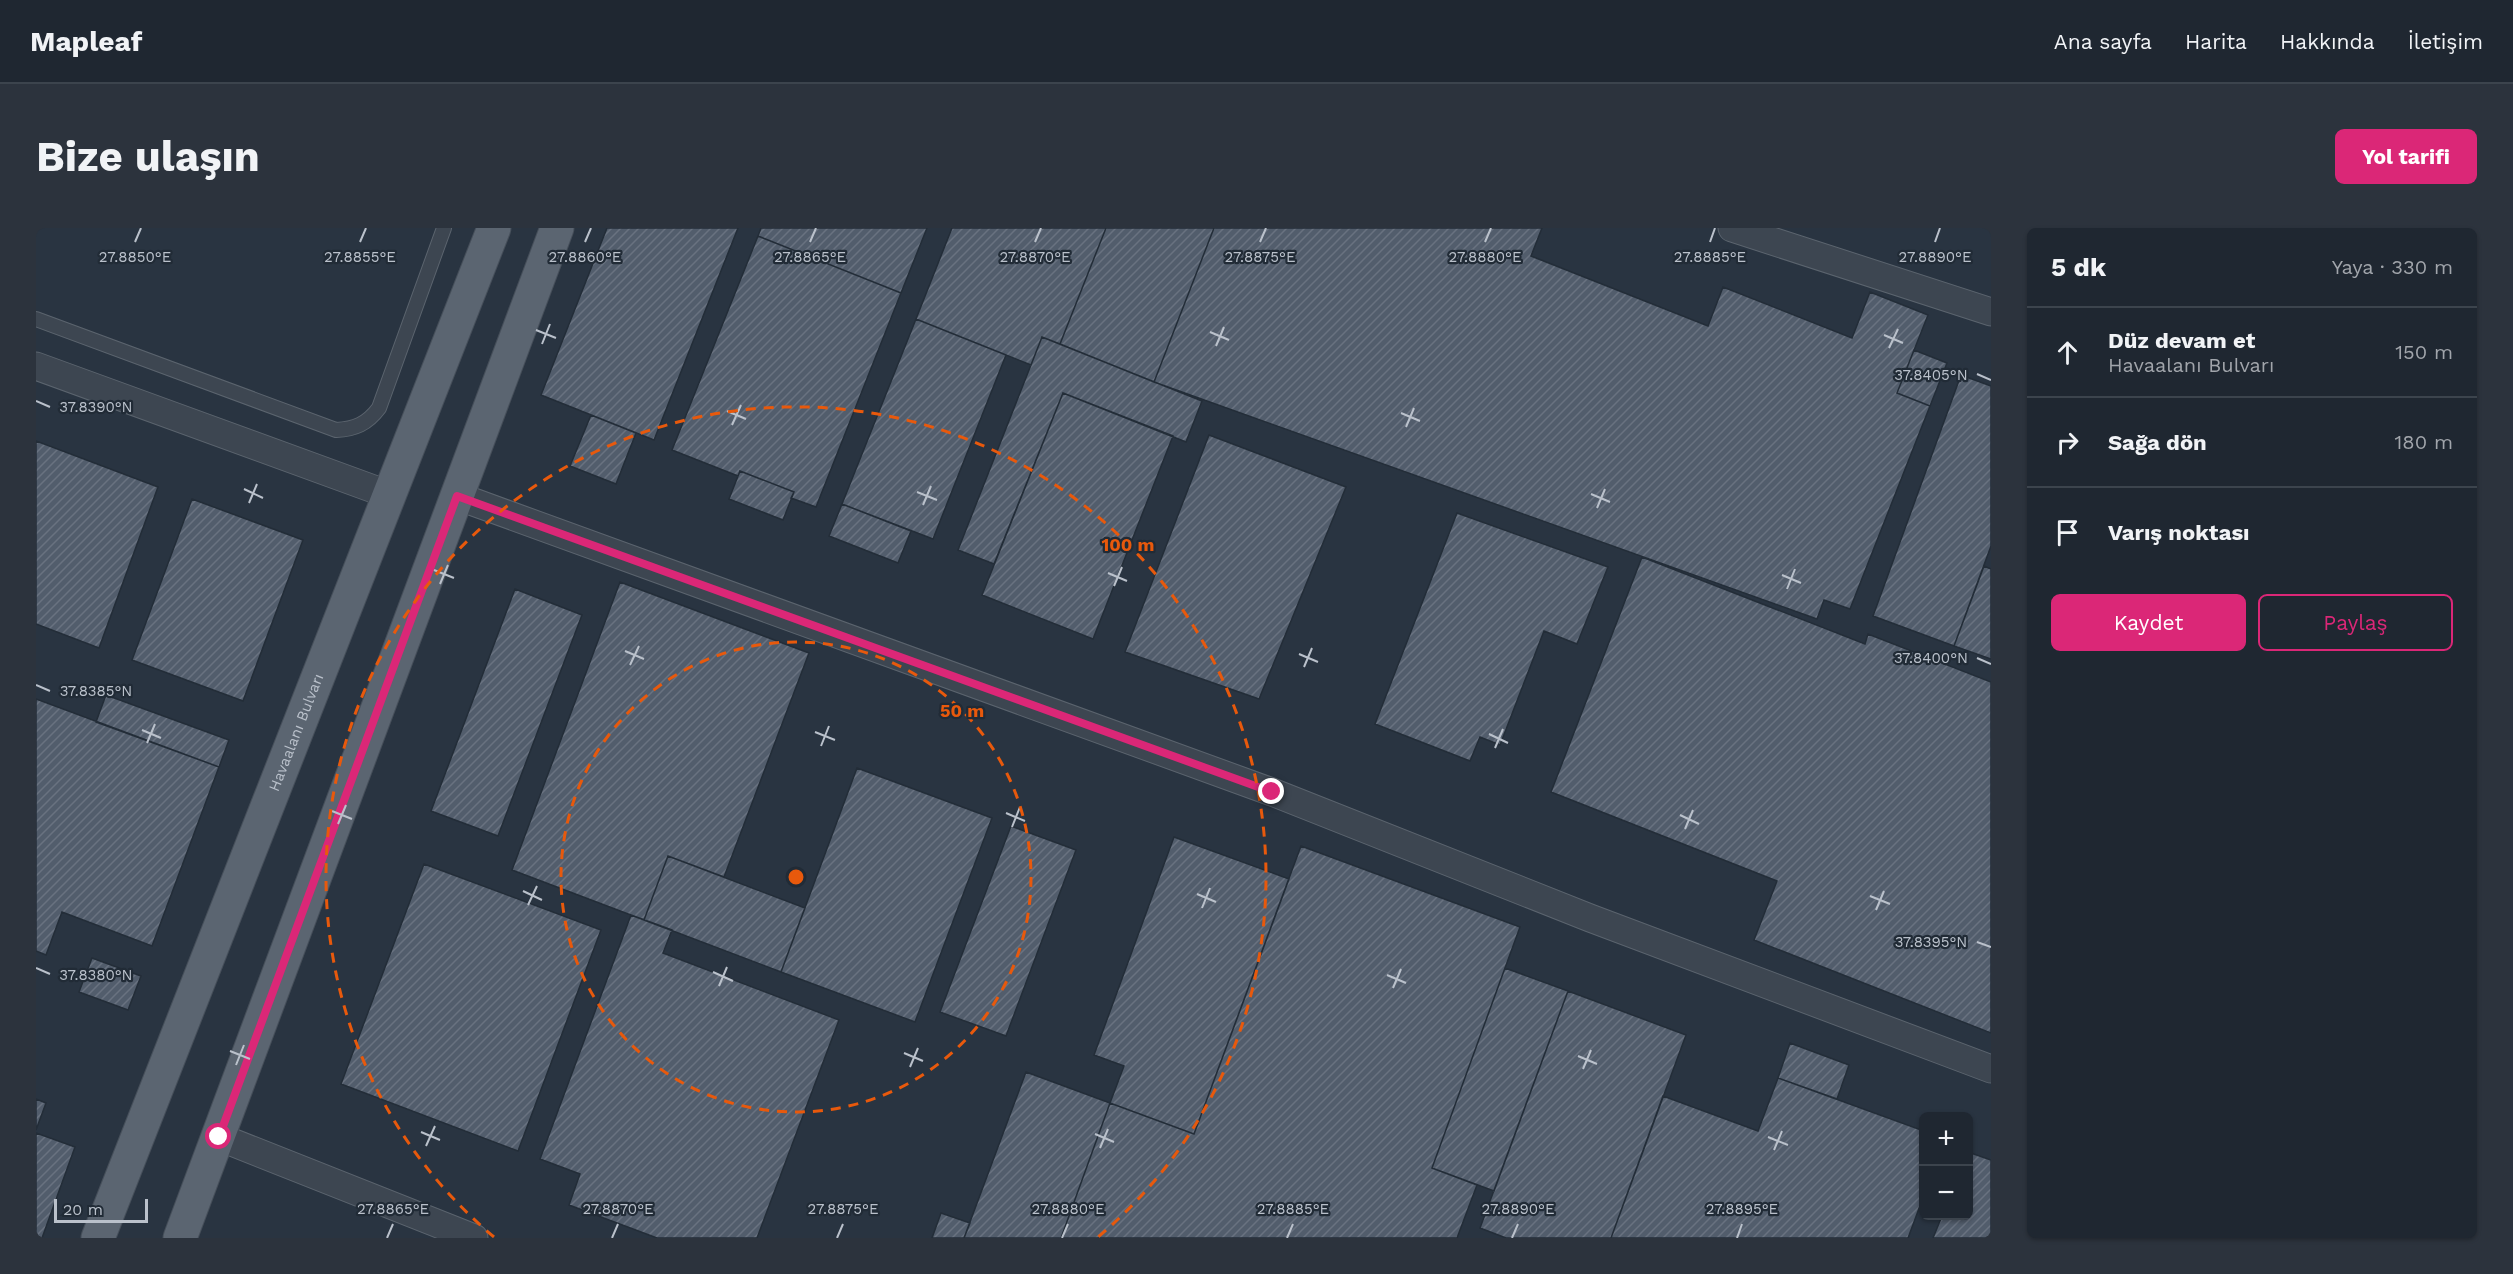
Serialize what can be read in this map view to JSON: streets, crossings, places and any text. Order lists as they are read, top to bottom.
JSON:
{
  "streets": {
    "main road": ["Havaalanı Bulvarı"]
  },
  "scale_bar": "20 m",
  "page": {
    "header": "Mapleaf",
    "nav": [
      "Ana sayfa",
      "Harita",
      "Hakkında",
      "İletişim"
    ],
    "buttons": [
      "Yol tarifi",
      ["Kaydet", "Paylaş"]
    ],
    "title": "Bize ulaşın",
    "heading": ["5 dk", "Yaya · 330 m"],
    "list": [
      ["Düz devam et", "Havaalanı Bulvarı", "150 m"],
      ["Sağa dön", "180 m"],
      "Varış noktası"
    ],
    "map_buttons": ["+", "−"],
    "scale": "20 m"
  },
  "coordinates": [
    "27.8850°E",
    "27.8855°E",
    "27.8860°E",
    "27.8865°E",
    "27.8870°E",
    "27.8875°E",
    "27.8880°E",
    "27.8885°E",
    "27.8890°E",
    "37.8405°N",
    "37.8390°N",
    "37.8400°N",
    "37.8385°N",
    "37.8395°N",
    "37.8380°N",
    "27.8895°E"
  ],
  "rings": ["100 m", "50 m"]
}
